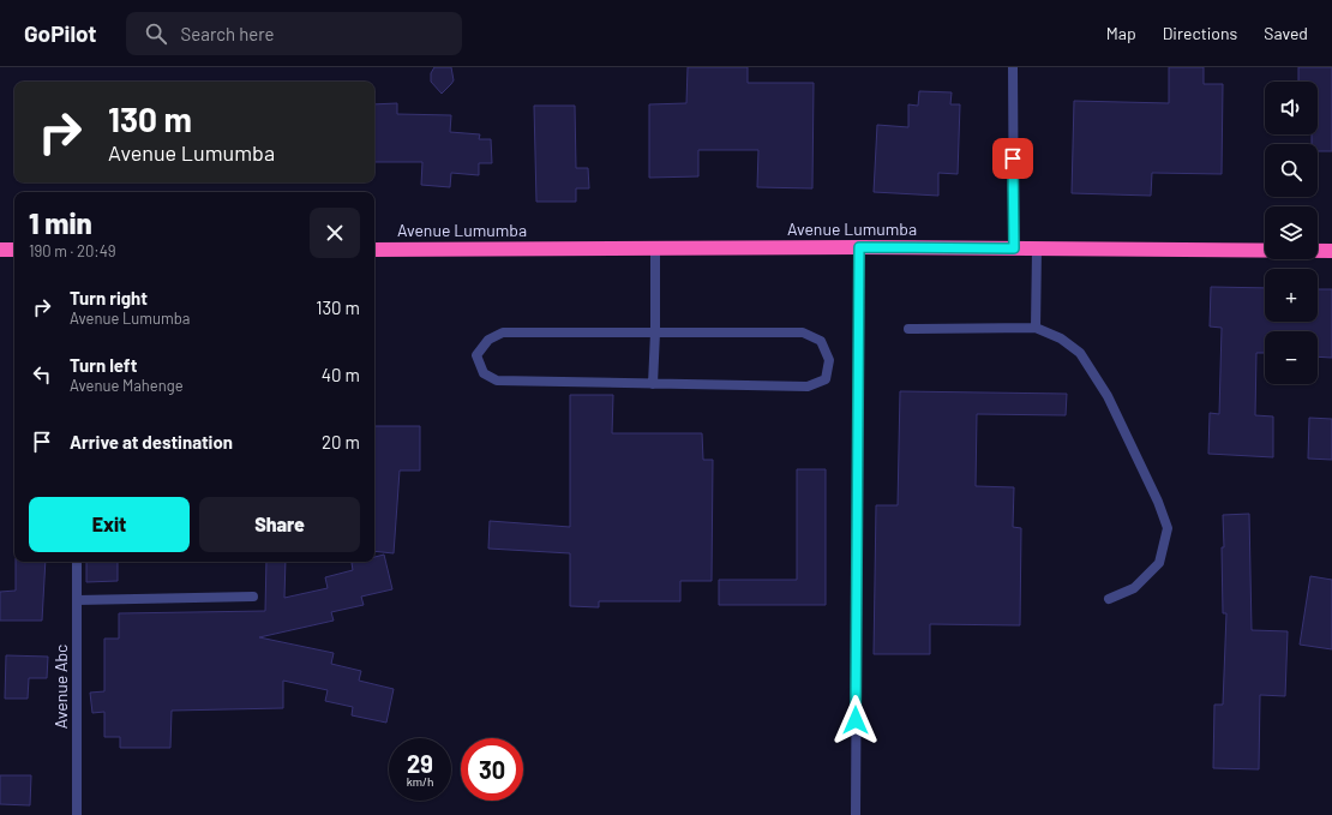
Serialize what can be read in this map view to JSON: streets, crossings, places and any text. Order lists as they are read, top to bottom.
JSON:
{
  "streets": {
    "highway": ["Avenue Lumumba"],
    "street": ["Avenue Abc"]
  },
  "page": {
    "header": "GoPilot",
    "search": "Search here",
    "nav": ["Map", "Directions", "Saved"],
    "map_buttons": ["+", "−"],
    "turn": ["130 m", "Avenue Lumumba"],
    "heading": ["1 min", "190 m · 20:49"],
    "list": [
      {
        "name": "Turn right",
        "note": "Avenue Lumumba",
        "value": "130 m"
      },
      {
        "name": "Turn left",
        "note": "Avenue Mahenge",
        "value": "40 m"
      },
      {
        "name": "Arrive at destination",
        "value": "20 m"
      }
    ],
    "buttons": ["Exit", "Share"],
    "speed": "29 km/h",
    "limit": "30"
  }
}
